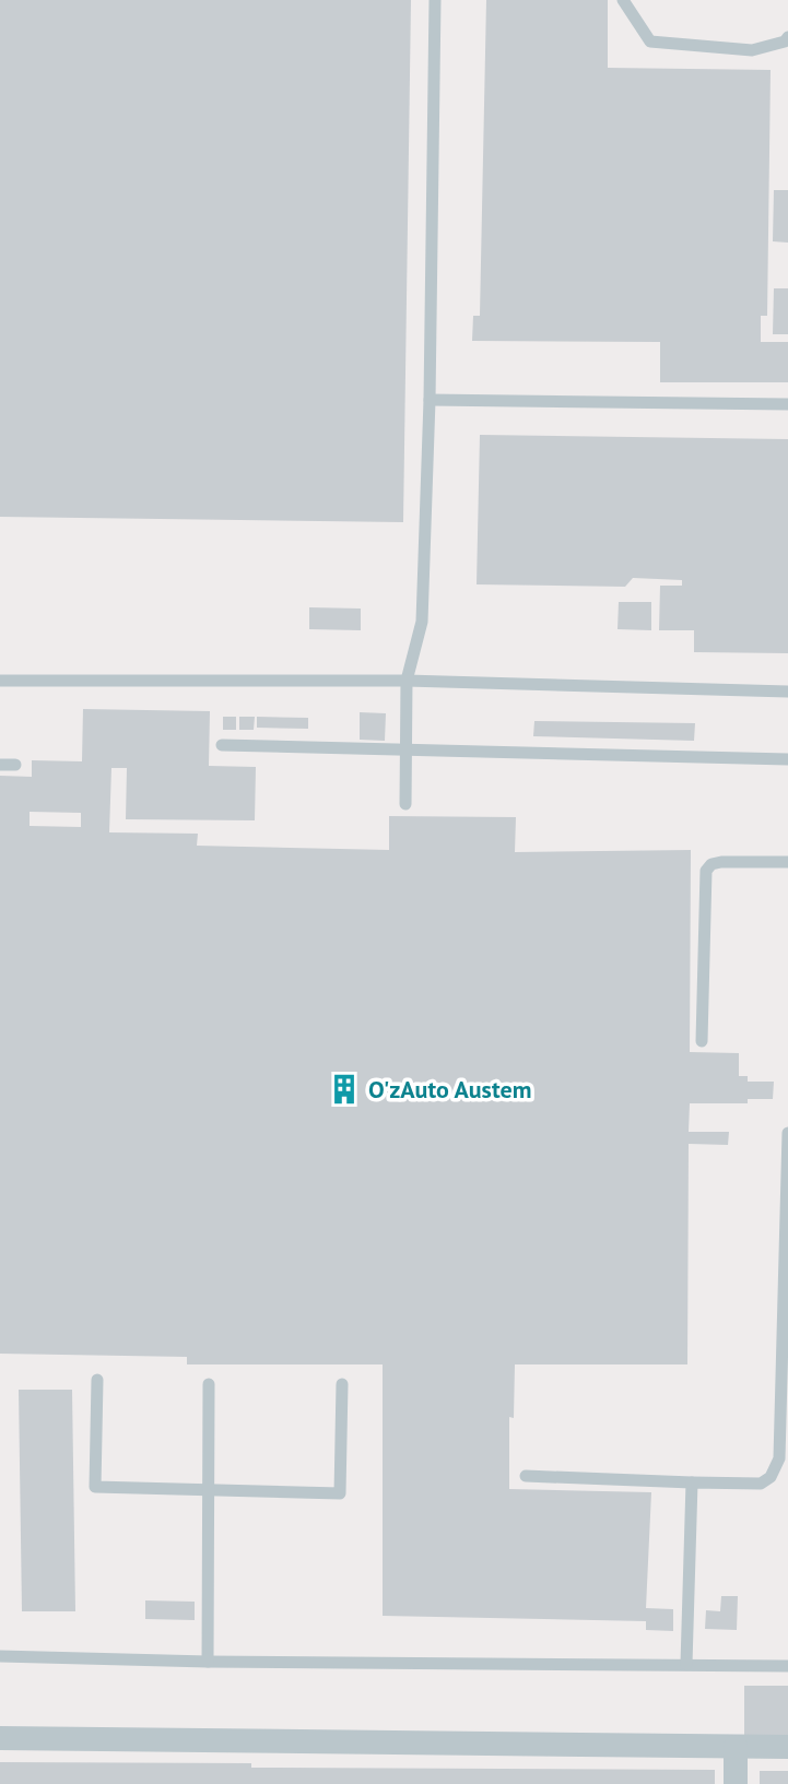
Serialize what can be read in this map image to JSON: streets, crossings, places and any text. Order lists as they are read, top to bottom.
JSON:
{
  "places": {
    "building": ["O'zAuto Austem"]
  }
}
